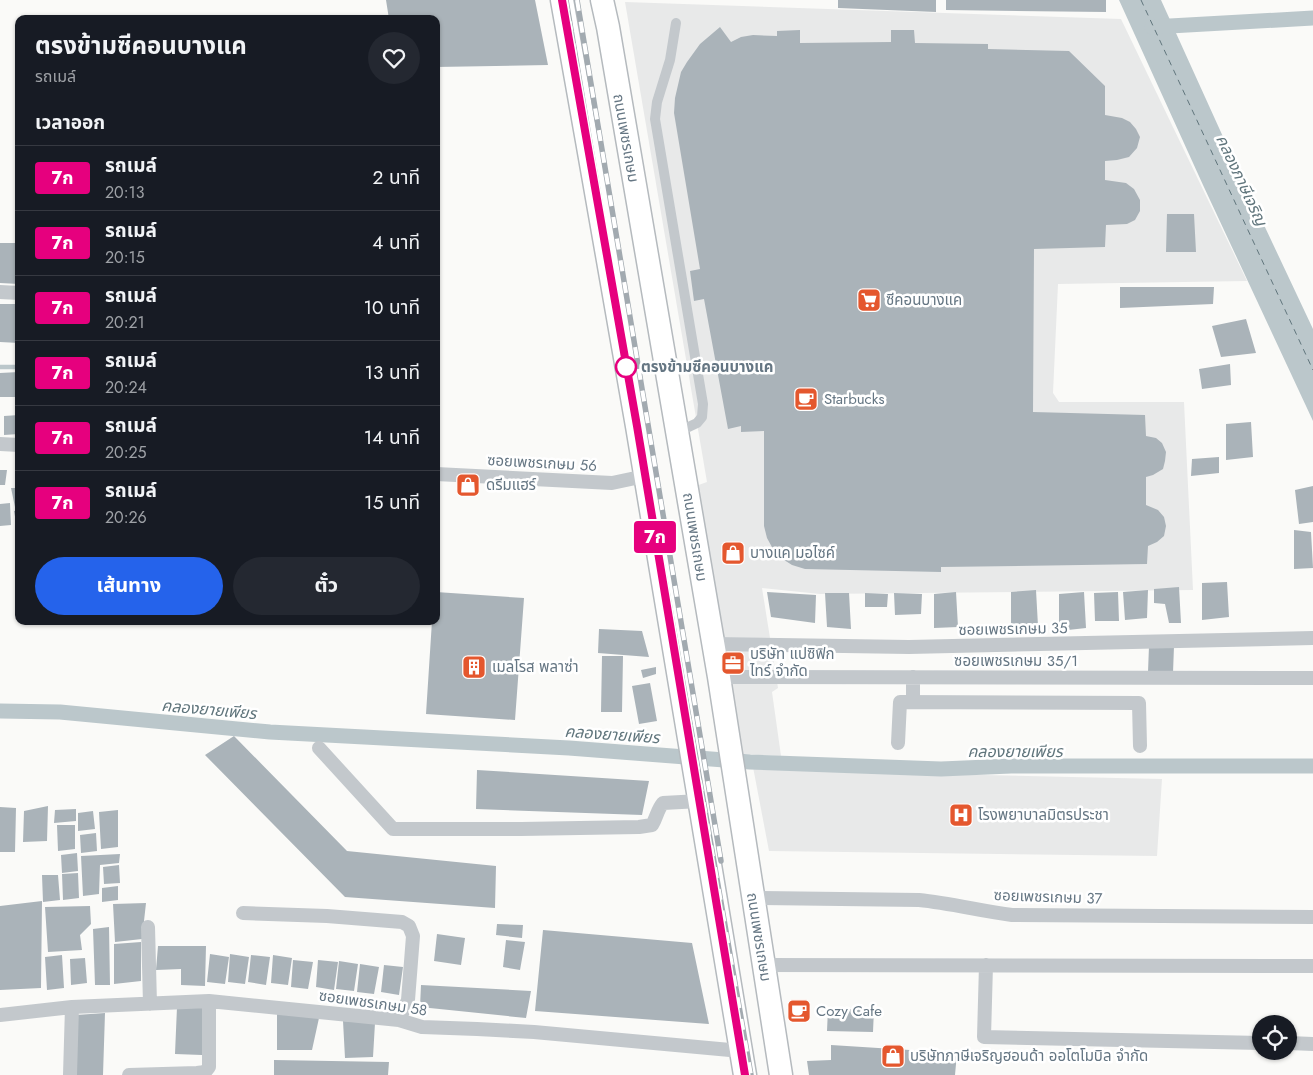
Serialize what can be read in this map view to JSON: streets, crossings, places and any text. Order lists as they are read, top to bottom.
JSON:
{
  "streets": {
    "main road": ["ถนนเพชรเกษม"],
    "street": [
      "ซอยเพชรเกษม 56",
      "ซอยเพชรเกษม 35",
      "ซอยเพชรเกษม 35/1",
      "ซอยเพชรเกษม 37",
      "ซอยเพชรเกษม 58"
    ]
  },
  "crossings": [
    ["ถนนเพชรเกษม", "ซอยเพชรเกษม 35"],
    ["ถนนเพชรเกษม", "ซอยเพชรเกษม 35/1"],
    ["ถนนเพชรเกษม", "ซอยเพชรเกษม 37"]
  ],
  "water": ["คลองภาษีเจริญ", "คลองยายเพียร"],
  "places": {
    "supermarket": ["ซีคอนบางแค"],
    "other": ["ตรงข้ามซีคอนบางแค"],
    "cafe": ["Starbucks", "Cozy Cafe"],
    "shop": ["ดรีมแฮร์", "บางแค มอไซค์", "บริษัทภาษีเจริญฮอนด้า ออโตโมบิล จำกัด"],
    "office": ["บริษัท แปซิฟิก ไทร์ จำกัด"],
    "building": ["เมลโรส พลาซ่า"],
    "hospital": ["โรงพยาบาลมิตรประชา"]
  },
  "lines": ["bus line 7ก"],
  "page": {
    "on_map": "7ก",
    "heading": [
      ["ตรงข้ามซีคอนบางแค", "รถเมล์"],
      "เวลาออก"
    ],
    "list": [
      {
        "mark": "7ก",
        "name": "รถเมล์",
        "note": "20:13",
        "value": "2 นาที"
      },
      {
        "mark": "7ก",
        "name": "รถเมล์",
        "note": "20:15",
        "value": "4 นาที"
      },
      {
        "mark": "7ก",
        "name": "รถเมล์",
        "note": "20:21",
        "value": "10 นาที"
      },
      {
        "mark": "7ก",
        "name": "รถเมล์",
        "note": "20:24",
        "value": "13 นาที"
      },
      {
        "mark": "7ก",
        "name": "รถเมล์",
        "note": "20:25",
        "value": "14 นาที"
      },
      {
        "mark": "7ก",
        "name": "รถเมล์",
        "note": "20:26",
        "value": "15 นาที"
      }
    ],
    "buttons": ["เส้นทาง", "ตั๋ว"]
  }
}
